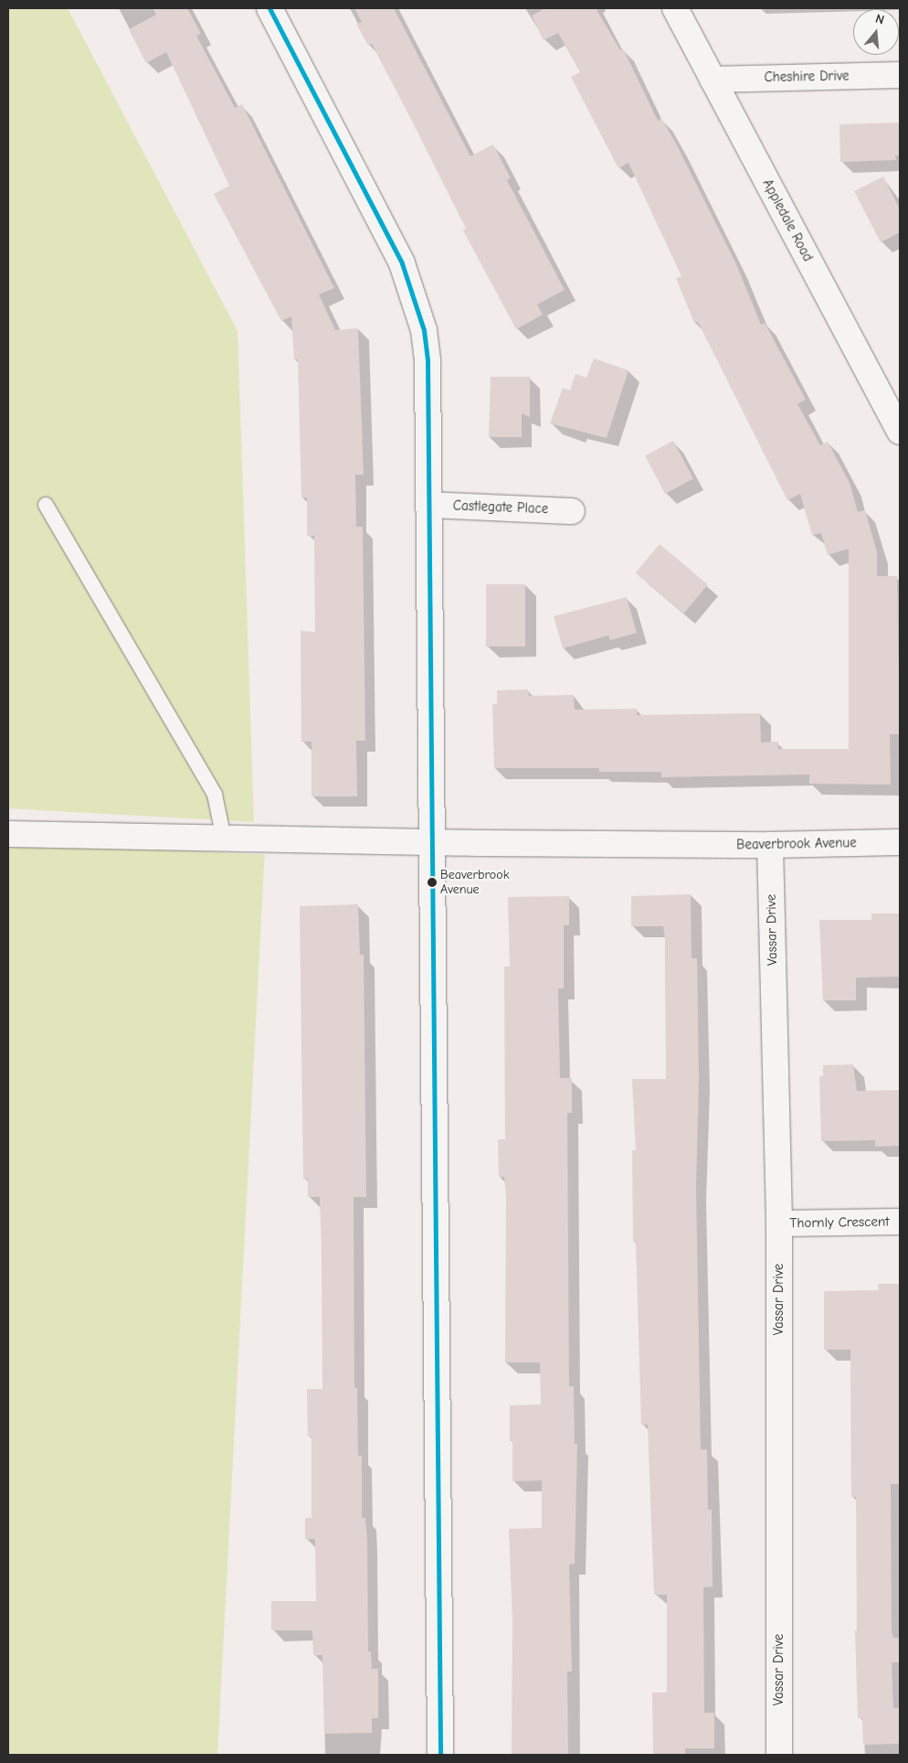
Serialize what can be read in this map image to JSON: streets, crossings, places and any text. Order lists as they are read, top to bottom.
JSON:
{
  "streets": {
    "street": [
      "Cheshire Drive",
      "Appledale Road",
      "Castlegate Place",
      "Beaverbrook Avenue",
      "Vassar Drive",
      "Thornly Crescent"
    ]
  },
  "crossings": [
    ["Cheshire Drive", "Appledale Road"],
    ["Beaverbrook Avenue", "Vassar Drive"],
    ["Vassar Drive", "Thornly Crescent"]
  ],
  "places": ["Beaverbrook Avenue"],
  "north": "top"
}
